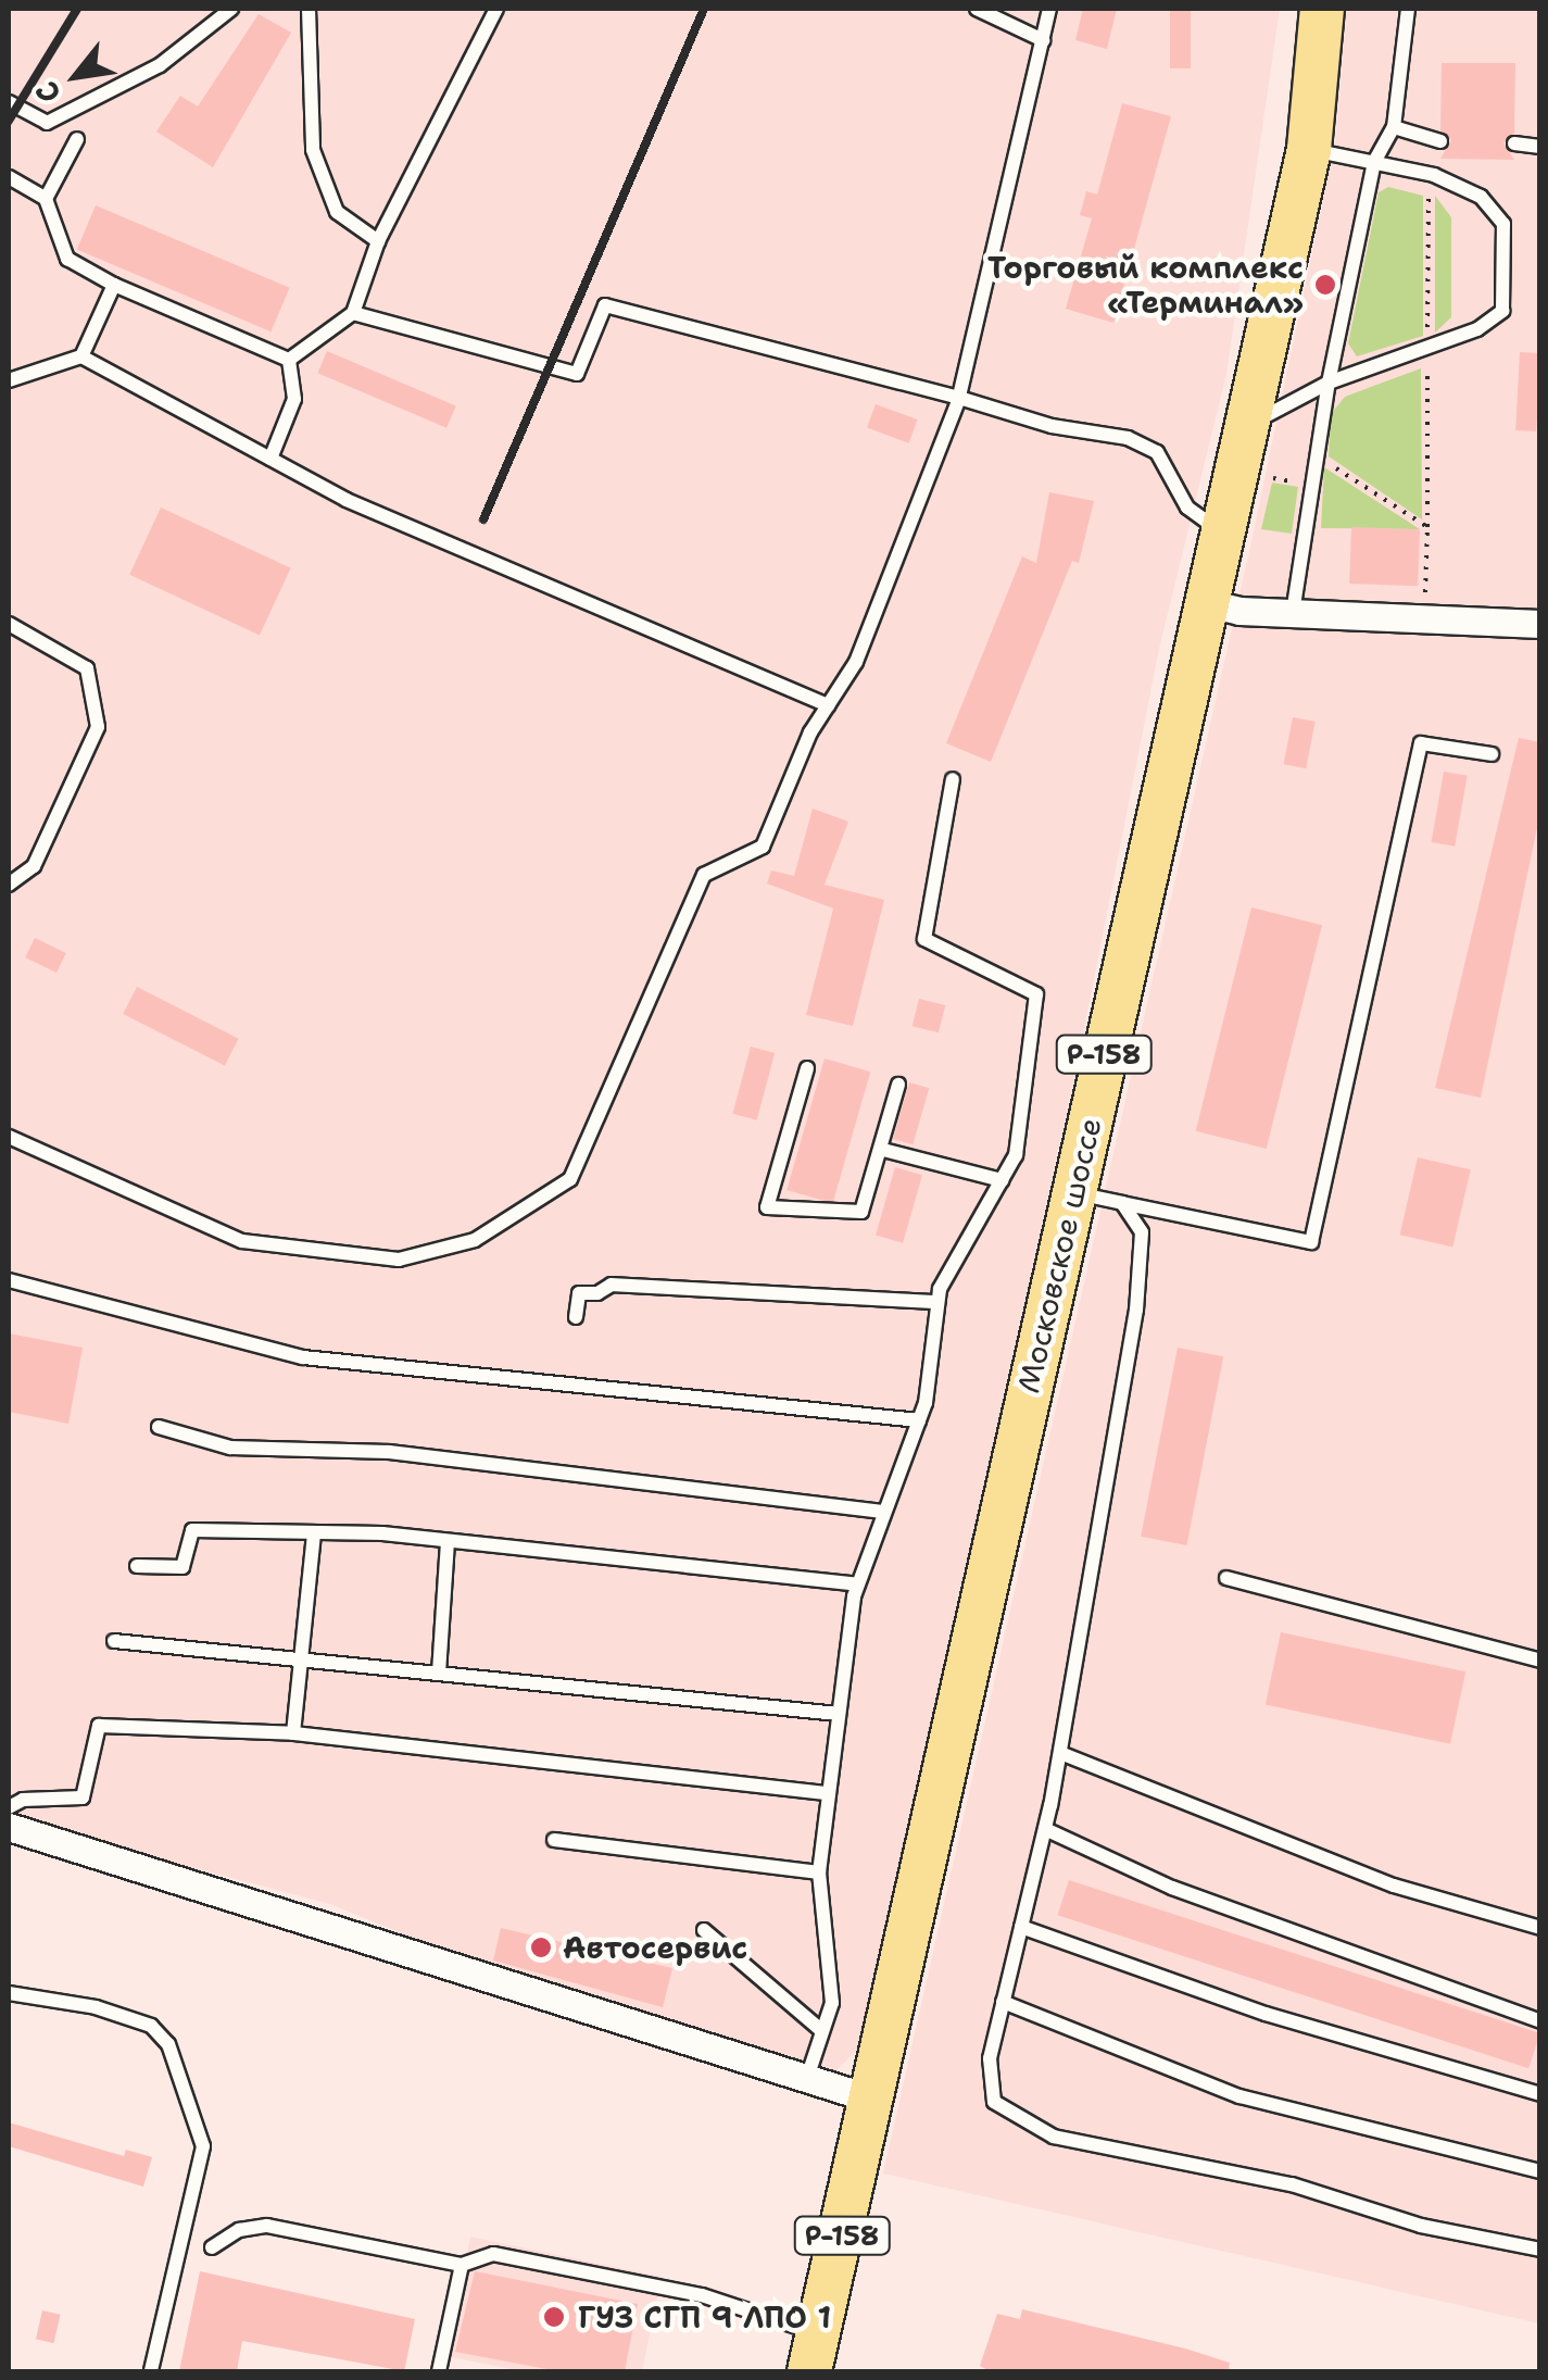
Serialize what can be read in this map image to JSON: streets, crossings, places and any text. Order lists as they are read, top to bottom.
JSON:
{
  "streets": {
    "main road": ["Р-158", "Московское шоссе"]
  },
  "places": ["Торговый комплекс «Терминал»", "Автосервис", "ГУЗ СГП 9 ЛПО 1"],
  "north": "bottom left"
}
